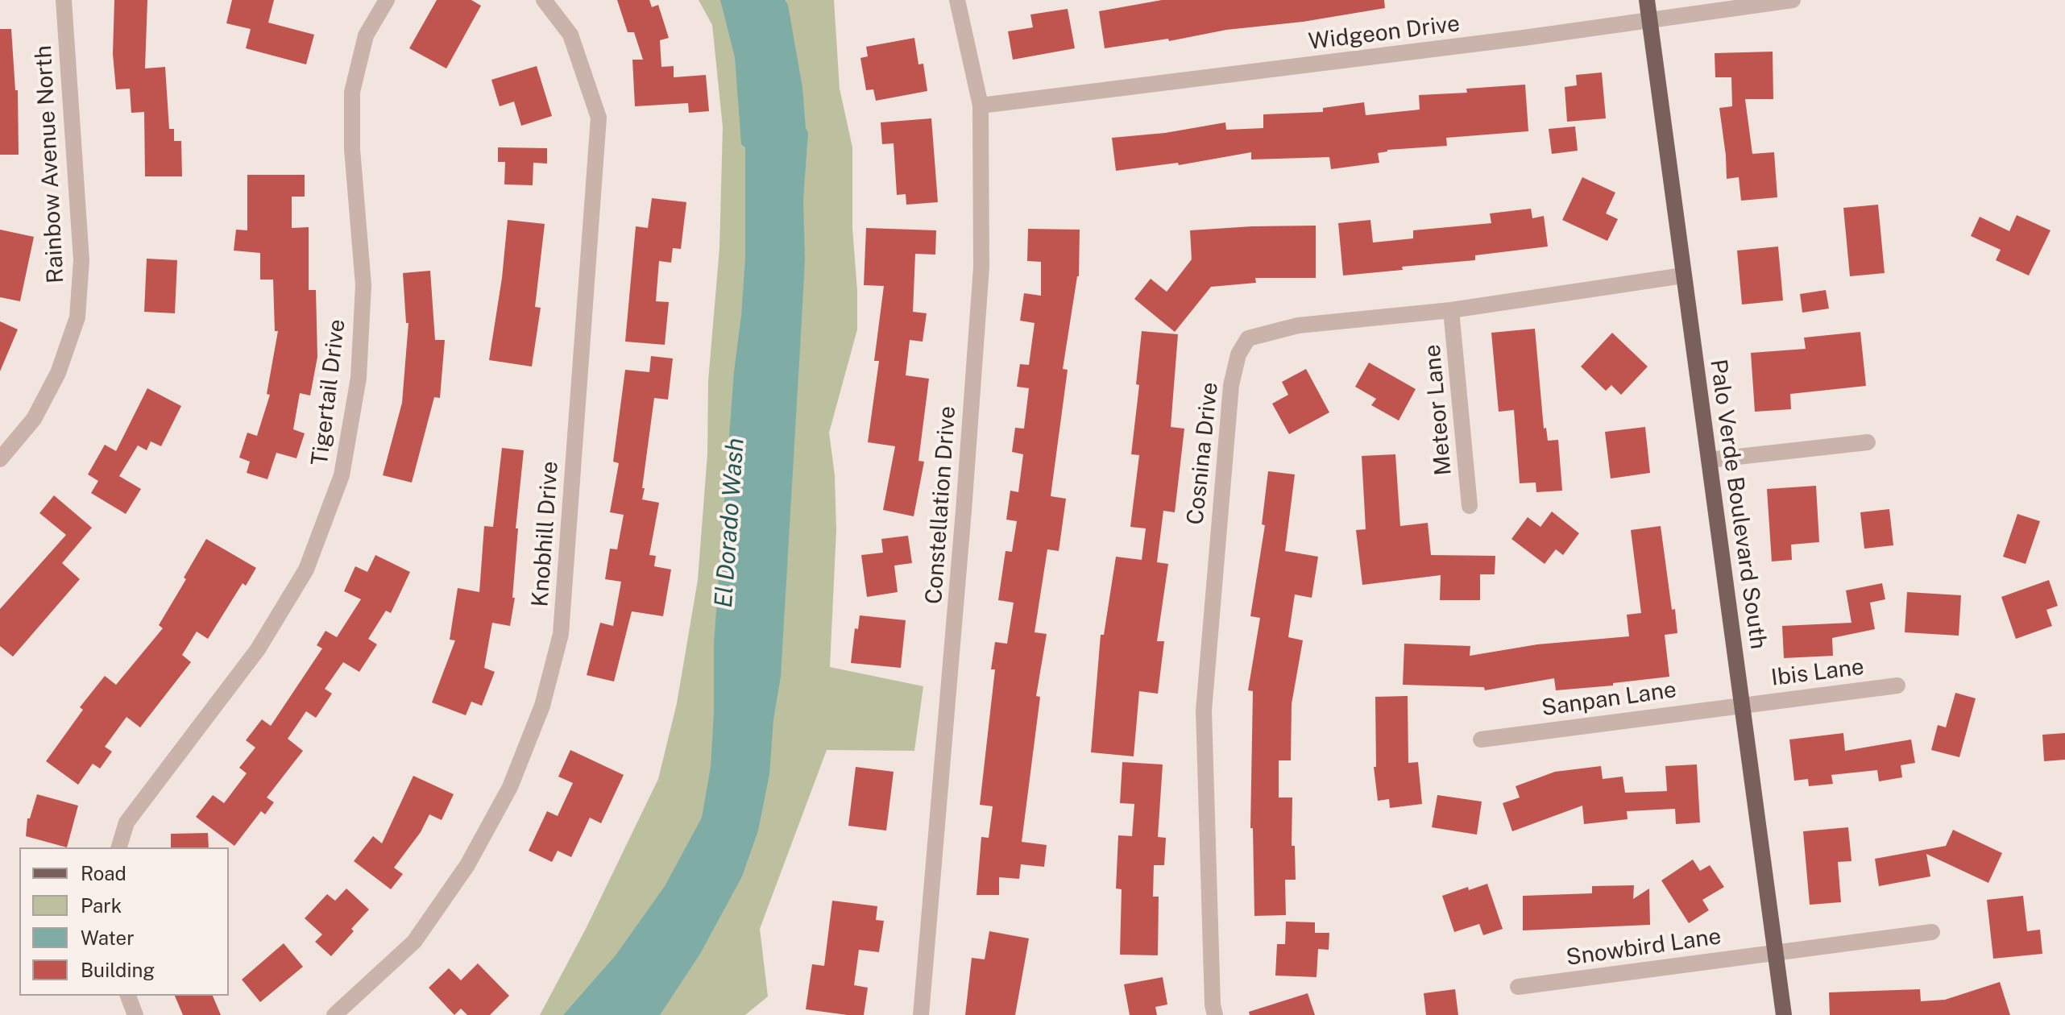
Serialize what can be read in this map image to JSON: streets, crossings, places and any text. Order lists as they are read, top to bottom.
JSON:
{
  "streets": {
    "main road": ["Palo Verde Boulevard South"],
    "street": [
      "Widgeon Drive",
      "Rainbow Avenue North",
      "Tigertail Drive",
      "Meteor Lane",
      "Cosnina Drive",
      "Constellation Drive",
      "Knobhill Drive",
      "Ibis Lane",
      "Sanpan Lane",
      "Snowbird Lane"
    ]
  },
  "crossings": [
    ["Widgeon Drive", "Palo Verde Boulevard South"],
    ["Widgeon Drive", "Constellation Drive"],
    ["Meteor Lane", "Cosnina Drive"],
    ["Cosnina Drive", "Palo Verde Boulevard South"],
    ["Palo Verde Boulevard South", "Ibis Lane"],
    ["Palo Verde Boulevard South", "Sanpan Lane"],
    ["Palo Verde Boulevard South", "Snowbird Lane"],
    ["Ibis Lane", "Sanpan Lane"]
  ],
  "water": ["El Dorado Wash"],
  "legend": [
    "Road",
    "Park",
    "Water",
    "Building"
  ]
}
